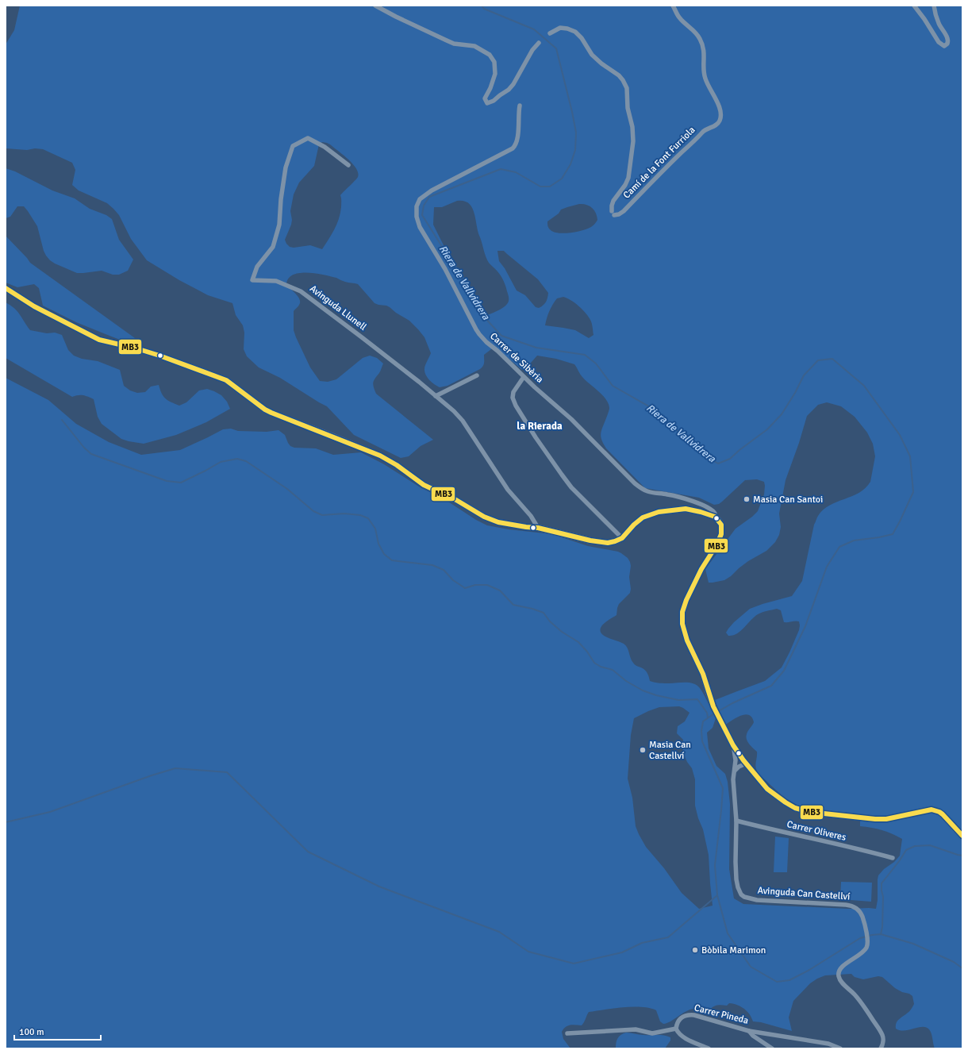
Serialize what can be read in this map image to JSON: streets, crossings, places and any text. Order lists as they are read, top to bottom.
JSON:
{
  "streets": {
    "street": [
      "Camí de la Font Furriola",
      "Avinguda Llunell",
      "Carrer de Sibèria",
      "Carrer Oliveres",
      "Avinguda Can Castellví",
      "Carrer Pineda"
    ]
  },
  "crossings": [
    ["Carrer Oliveres", "Avinguda Can Castellví"]
  ],
  "districts": ["la Rierada"],
  "water": ["Riera de Vallvidrera"],
  "places": ["Masia Can Santoi", "Masia Can Castellví", "Bòbila Marimon"],
  "lines": ["transit line MB3"],
  "scale_bar": "100 m"
}
